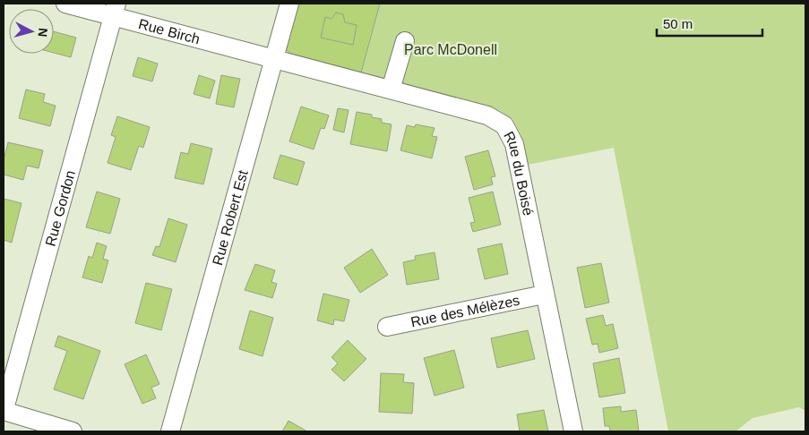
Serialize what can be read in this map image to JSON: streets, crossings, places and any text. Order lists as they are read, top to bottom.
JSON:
{
  "streets": {
    "street": [
      "Rue Birch",
      "Rue du Boisé",
      "Rue Gordon",
      "Rue Robert Est",
      "Rue des Mélèzes"
    ]
  },
  "crossings": [
    ["Rue Birch", "Rue du Boisé"],
    ["Rue Birch", "Rue Gordon"],
    ["Rue Birch", "Rue Robert Est"],
    ["Rue du Boisé", "Rue Robert Est"],
    ["Rue du Boisé", "Rue des Mélèzes"]
  ],
  "parks": ["Parc McDonell"],
  "scale_bar": "50 m",
  "north": "right"
}
